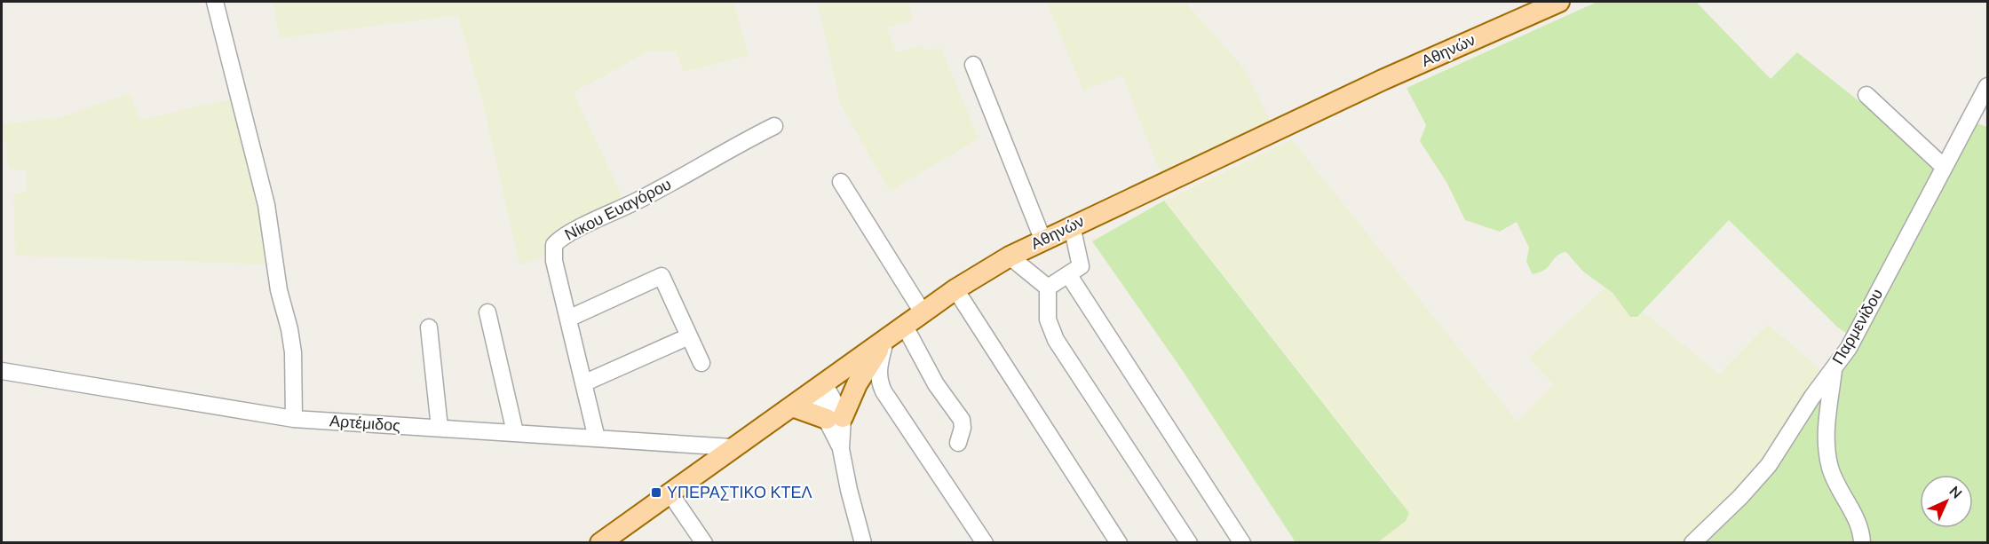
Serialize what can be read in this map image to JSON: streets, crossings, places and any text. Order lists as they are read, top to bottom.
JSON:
{
  "streets": {
    "main road": ["Αθηνών"],
    "street": ["Νίκου Ευαγόρου", "Παρμενίδου", "Αρτέμιδος"]
  },
  "crossings": [
    ["Αθηνών", "Αρτέμιδος"],
    ["Νίκου Ευαγόρου", "Αρτέμιδος"]
  ],
  "places": {
    "transit": ["ΥΠΕΡΑΣΤΙΚΟ ΚΤΕΛ"]
  },
  "north": "top right"
}
